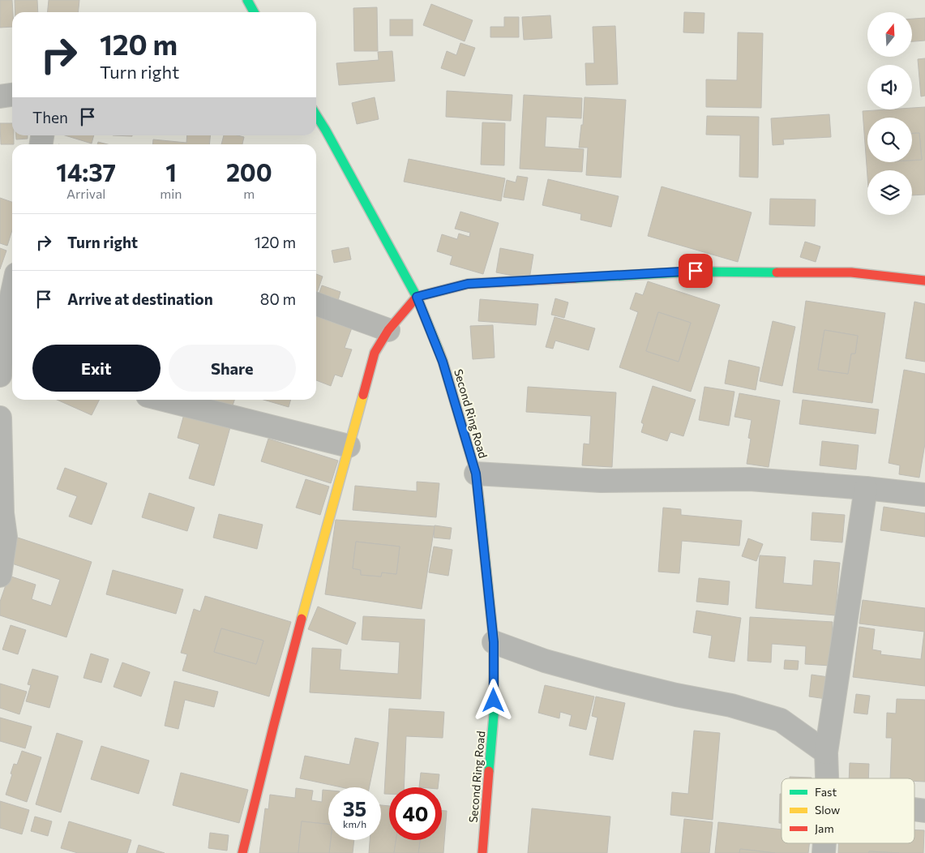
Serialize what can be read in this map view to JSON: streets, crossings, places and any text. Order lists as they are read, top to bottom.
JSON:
{
  "streets": {
    "street": ["Second Ring Road"]
  },
  "legend": ["Fast", "Slow", "Jam"],
  "north": "top",
  "page": {
    "turn": ["120 m", "Turn right"],
    "then": "Then",
    "eta": [
      "14:37",
      "Arrival",
      "1",
      "min",
      "200",
      "m"
    ],
    "list": [
      {
        "name": "Turn right",
        "value": "120 m"
      },
      {
        "name": "Arrive at destination",
        "value": "80 m"
      }
    ],
    "buttons": ["Exit", "Share"],
    "speed": "35 km/h",
    "limit": "40"
  }
}
